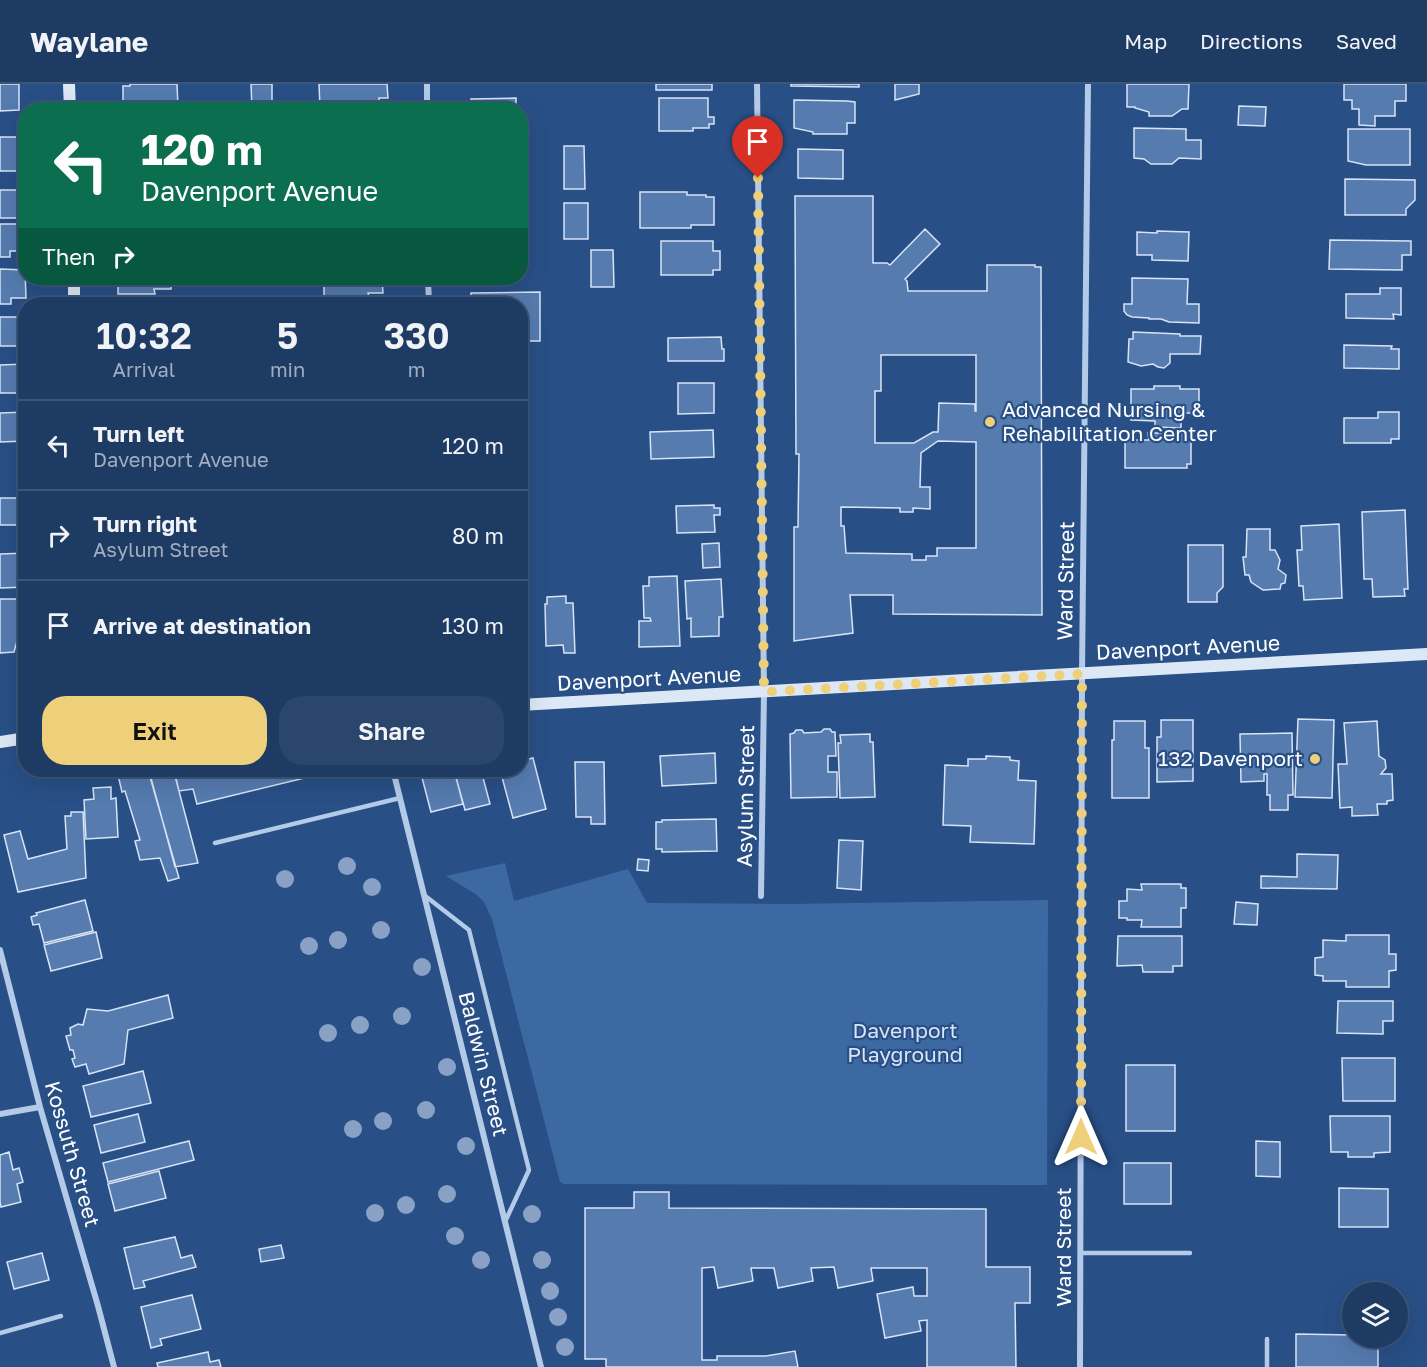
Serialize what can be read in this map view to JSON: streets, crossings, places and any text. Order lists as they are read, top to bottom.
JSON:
{
  "streets": {
    "main road": ["Davenport Avenue"],
    "street": [
      "Ward Street",
      "Asylum Street",
      "Baldwin Street",
      "Kossuth Street"
    ]
  },
  "crossings": [
    ["Ward Street", "Davenport Avenue"],
    ["Davenport Avenue", "Asylum Street"]
  ],
  "parks": ["Davenport Playground"],
  "places": ["Advanced Nursing & Rehabilitation Center", "132 Davenport"],
  "page": {
    "header": "Waylane",
    "nav": ["Map", "Directions", "Saved"],
    "turn": ["120 m", "Davenport Avenue"],
    "then": "Then",
    "eta": [
      "10:32",
      "Arrival",
      "5",
      "min",
      "330",
      "m"
    ],
    "list": [
      {
        "name": "Turn left",
        "note": "Davenport Avenue",
        "value": "120 m"
      },
      {
        "name": "Turn right",
        "note": "Asylum Street",
        "value": "80 m"
      },
      {
        "name": "Arrive at destination",
        "value": "130 m"
      }
    ],
    "buttons": ["Exit", "Share"]
  }
}
